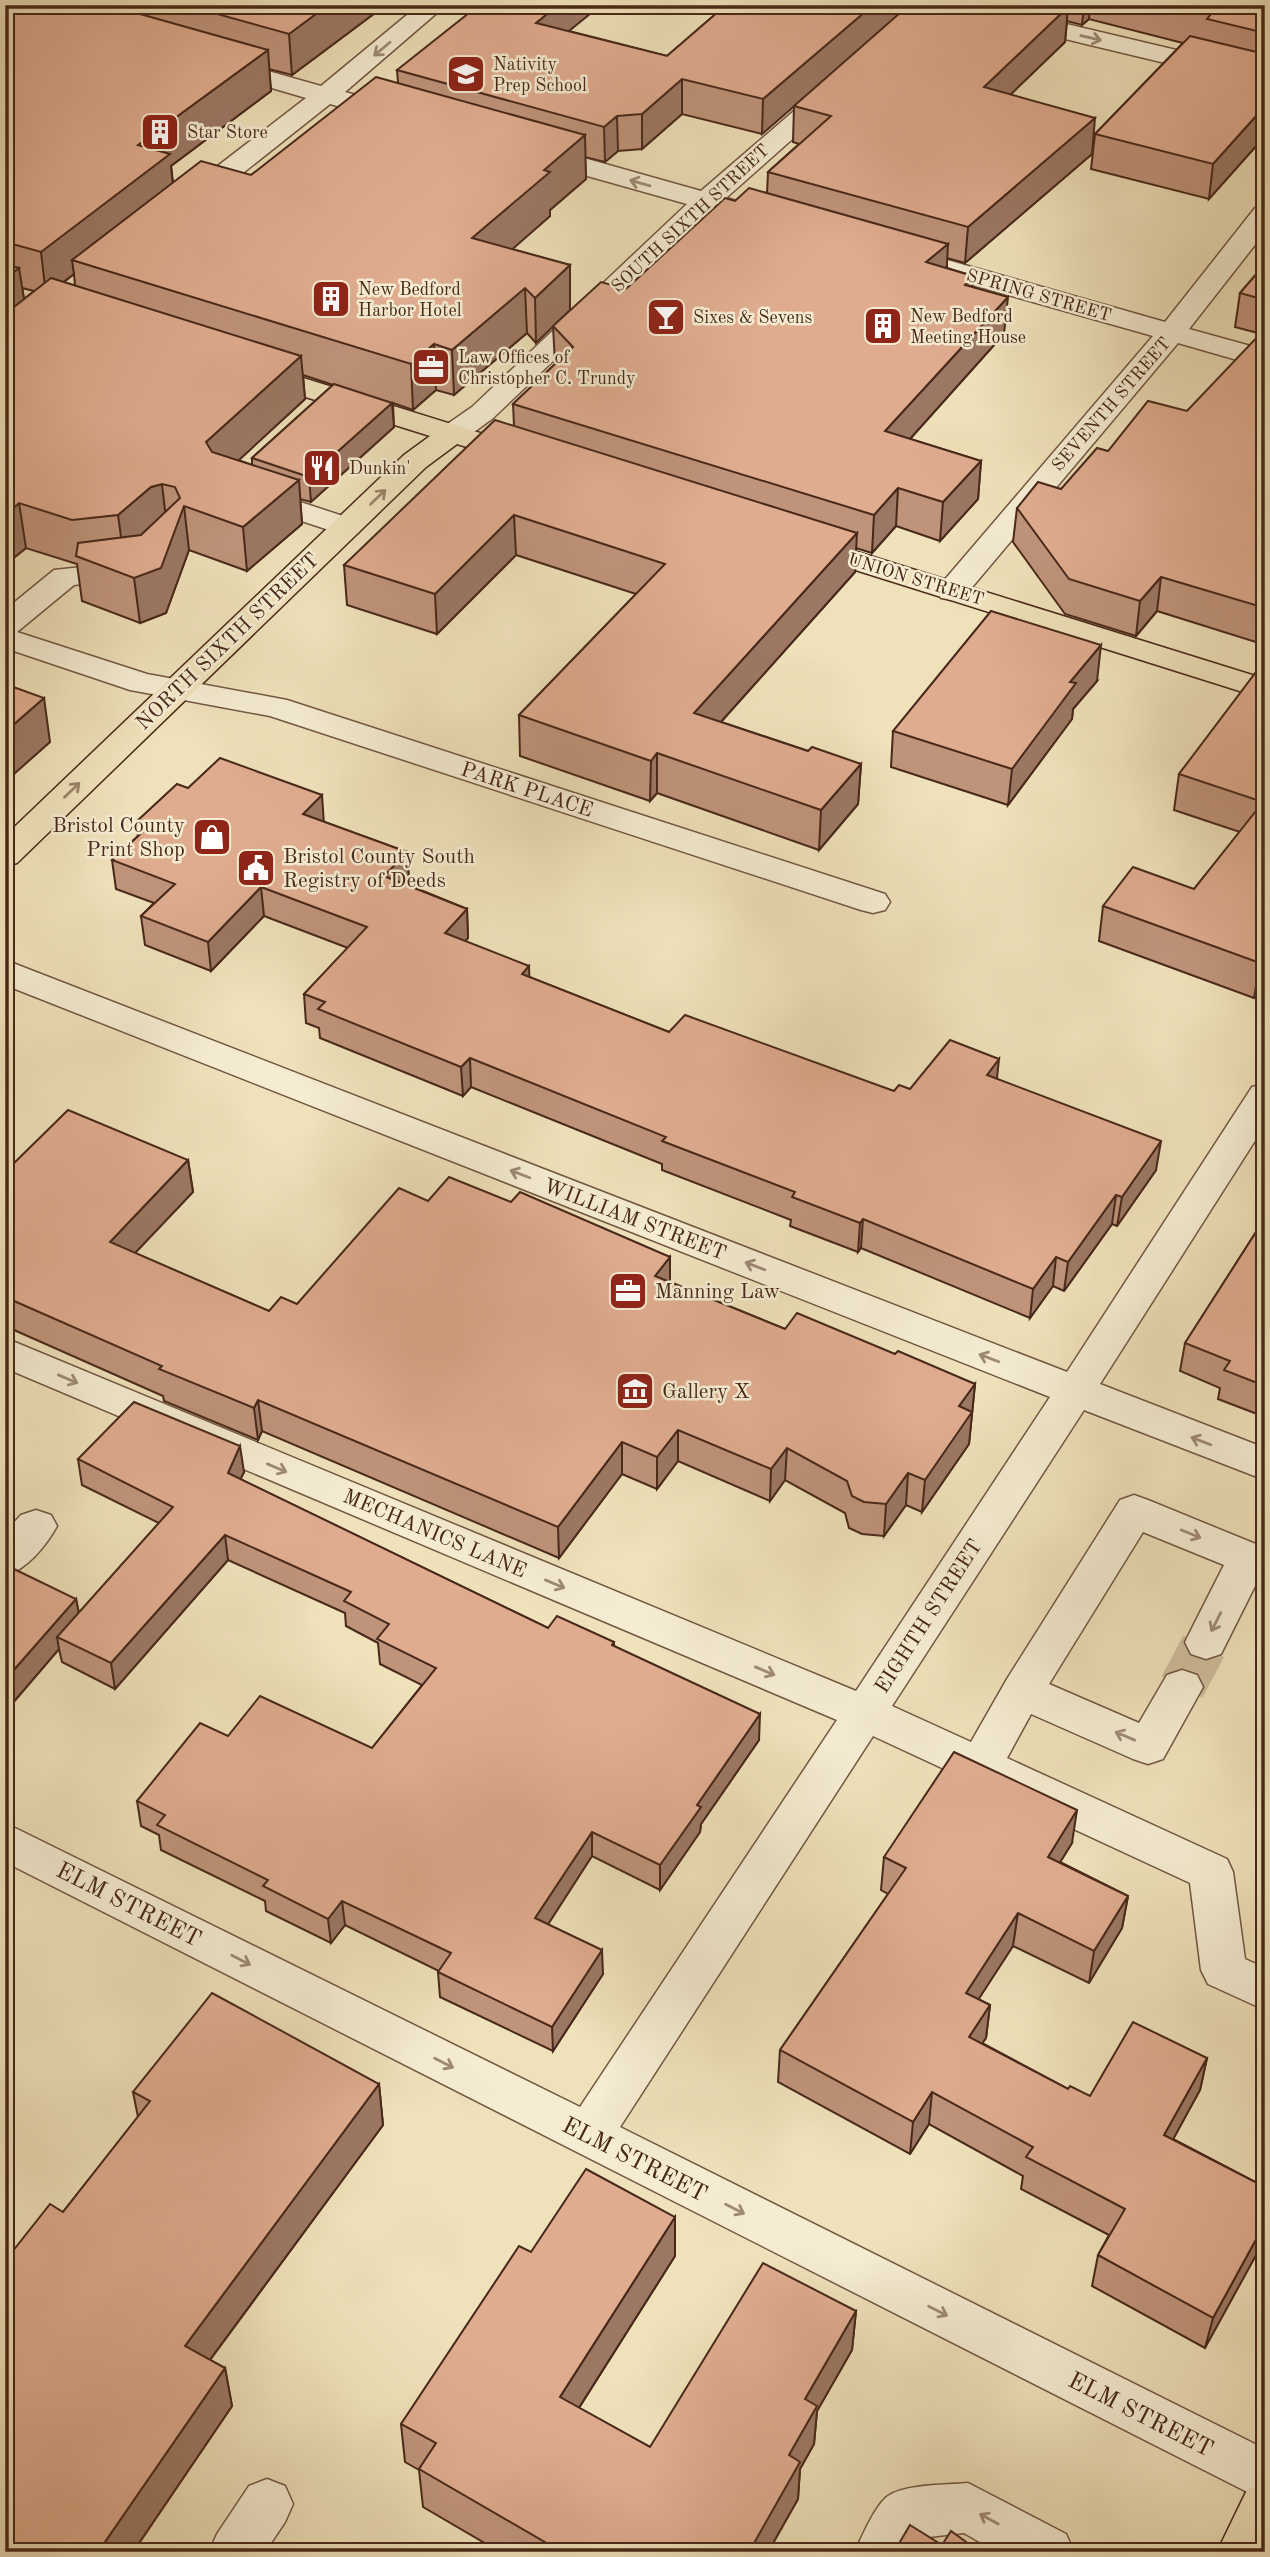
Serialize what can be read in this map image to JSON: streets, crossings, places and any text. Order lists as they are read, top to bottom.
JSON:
{
  "streets": {
    "main road": ["UNION STREET", "NORTH SIXTH STREET"],
    "street": [
      "SOUTH SIXTH STREET",
      "SPRING STREET",
      "SEVENTH STREET",
      "PARK PLACE",
      "WILLIAM STREET",
      "MECHANICS LANE",
      "EIGHTH STREET",
      "ELM STREET"
    ]
  },
  "crossings": [
    ["SOUTH SIXTH STREET", "NORTH SIXTH STREET"],
    ["SPRING STREET", "SEVENTH STREET"],
    ["SEVENTH STREET", "UNION STREET"],
    ["NORTH SIXTH STREET", "PARK PLACE"],
    ["WILLIAM STREET", "EIGHTH STREET"],
    ["MECHANICS LANE", "EIGHTH STREET"],
    ["EIGHTH STREET", "ELM STREET"]
  ],
  "one_way": [
    "NORTH SIXTH STREET",
    "WILLIAM STREET",
    "MECHANICS LANE",
    "ELM STREET"
  ],
  "places": {
    "school or university": ["Nativity Prep School"],
    "building": ["Star Store", "New Bedford Harbor Hotel", "New Bedford Meeting House"],
    "bar": ["Sixes & Sevens"],
    "office": ["Law Offices of Christopher C. Trundy", "Manning Law"],
    "restaurant": ["Dunkin'"],
    "shop": ["Bristol County Print Shop"],
    "public building": ["Bristol County South Registry of Deeds"],
    "museum": ["Gallery X"]
  }
}
